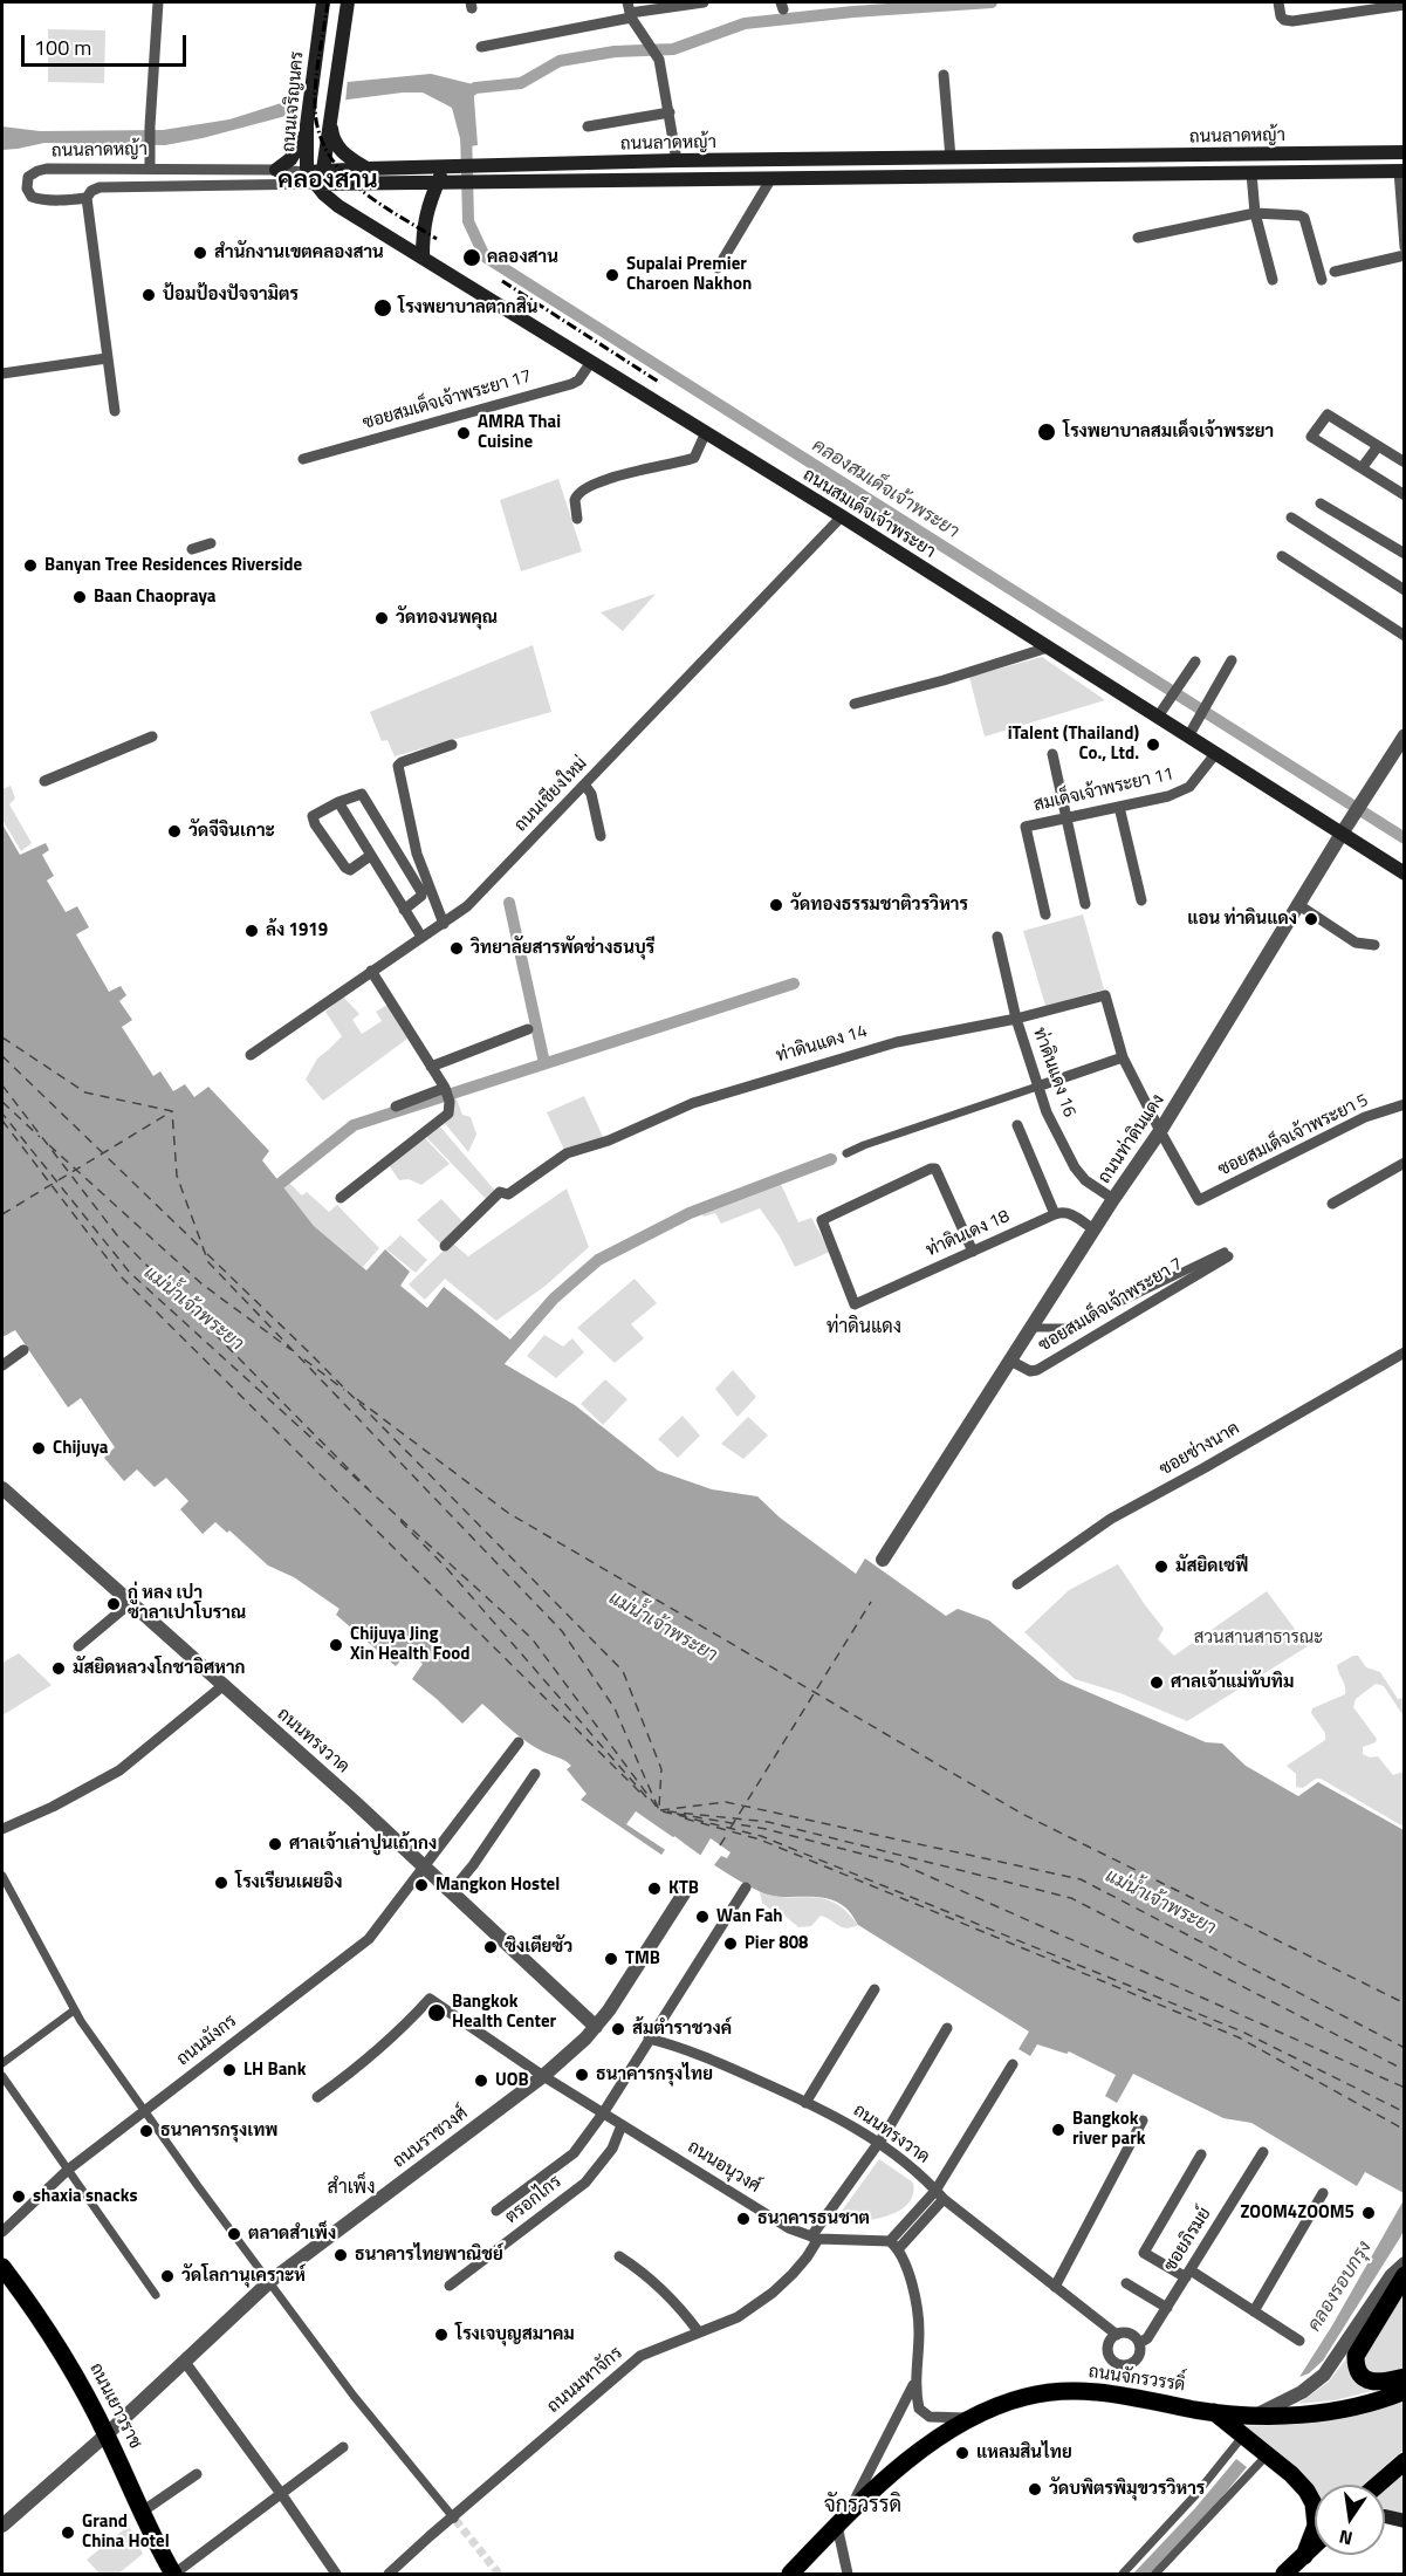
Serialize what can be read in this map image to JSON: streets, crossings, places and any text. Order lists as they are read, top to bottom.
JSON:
{
  "streets": {
    "main road": [
      "ถนนเจริญนคร",
      "ถนนลาดหญ้า",
      "ถนนสมเด็จเจ้าพระยา",
      "ถนนจักรวรรดิ์",
      "ถนนเยาวราช"
    ],
    "street": [
      "ซอยสมเด็จเจ้าพระยา 17",
      "สมเด็จเจ้าพระยา 11",
      "ถนนเชียงใหม่",
      "ท่าดินแดง 14",
      "ท่าดินแดง 16",
      "ซอยสมเด็จเจ้าพระยา 5",
      "ถนนท่าดินแดง",
      "ท่าดินเดง 18",
      "ซอยสมเด็จเจ้าพระยา 7",
      "ซอยช่างนาค",
      "ถนนทรงวาด",
      "ถนนมังกร",
      "ถนนราชวงศ์",
      "ถนนอนุวงศ์",
      "ตรอกไกร",
      "ซอยภิรมย์",
      "ถนนมหาจักร"
    ]
  },
  "crossings": [
    ["ถนนเจริญนคร", "ถนนลาดหญ้า"],
    ["ถนนเจริญนคร", "ถนนสมเด็จเจ้าพระยา"],
    ["ถนนลาดหญ้า", "ถนนสมเด็จเจ้าพระยา"],
    ["ซอยสมเด็จเจ้าพระยา 17", "ถนนสมเด็จเจ้าพระยา"],
    ["ถนนสมเด็จเจ้าพระยา", "สมเด็จเจ้าพระยา 11"],
    ["ถนนสมเด็จเจ้าพระยา", "ถนนเชียงใหม่"],
    ["ถนนสมเด็จเจ้าพระยา", "ถนนท่าดินแดง"],
    ["ท่าดินแดง 14", "ท่าดินแดง 16"],
    ["ท่าดินแดง 14", "ซอยสมเด็จเจ้าพระยา 5"],
    ["ท่าดินแดง 14", "ถนนท่าดินแดง"],
    ["ท่าดินแดง 16", "ถนนท่าดินแดง"],
    ["ถนนท่าดินแดง", "ซอยสมเด็จเจ้าพระยา 7"],
    ["ถนนทรงวาด", "ถนนมังกร"],
    ["ถนนทรงวาด", "ถนนราชวงศ์"],
    ["ถนนทรงวาด", "ซอยภิรมย์"],
    ["ถนนทรงวาด", "ถนนมหาจักร"],
    ["ถนนราชวงศ์", "ถนนอนุวงศ์"],
    ["ถนนราชวงศ์", "ถนนเยาวราช"],
    ["ถนนอนุวงศ์", "ตรอกไกร"],
    ["ถนนอนุวงศ์", "ถนนจักรวรรดิ์"],
    ["ถนนอนุวงศ์", "ถนนมหาจักร"]
  ],
  "districts": [
    "คลองสาน",
    "ท่าดินแดง",
    "สำเพ็ง",
    "จักรวรรดิ"
  ],
  "water": ["คลองสมเด็จเจ้าพระยา", "แม่น้ำเจ้าพระยา", "คลองรอบกรุง"],
  "parks": ["สวนสานสาธารณะ"],
  "places": [
    "สำนักงานเขตคลองสาน",
    "คลองสาน",
    "Supalai Premier Charoen Nakhon",
    "ป้อมป้องปัจจามิตร",
    "โรงพยาบาลตากสิน",
    "โรงพยาบาลสมเด็จเจ้าพระยา",
    "AMRA Thai Cuisine",
    "Banyan Tree Residences Riverside",
    "Baan Chaopraya",
    "วัดทองนพคุณ",
    "iTalent (Thailand) Co., Ltd.",
    "วัดจีจินเกาะ",
    "วัดทองธรรมชาติวรวิหาร",
    "แอน ท่าดินแดง",
    "ล้ง 1919",
    "วิทยาลัยสารพัดช่างธนบุรี",
    "Chijuya",
    "มัสยิดเซฟี",
    "กู่ หลง เปา ซาลาเปาโบราณ",
    "Chijuya Jing Xin Health Food",
    "มัสยิดหลวงโกชาอิศหาก",
    "ศาลเจ้าแม่ทับทิม",
    "ศาลเจ้าเล่าปูนเถ้ากง",
    "โรงเรียนเผยอิง",
    "Mangkon Hostel",
    "KTB",
    "Wan Fah",
    "Pier 808",
    "ซิงเตียซัว",
    "TMB",
    "Bangkok Health Center",
    "ส้มตำราชวงค์",
    "LH Bank",
    "ธนาคารกรุงไทย",
    "UOB",
    "Bangkok river park",
    "ธนาคารกรุงเทพ",
    "shaxia snacks",
    "ZOOM4ZOOM5",
    "ธนาคารธนชาต",
    "ตลาดสำเพ็ง",
    "ธนาคารไทยพาณิชย์",
    "วัดโลกานุเคราะห์",
    "โรงเจบุญสมาคม",
    "แหลมสินไทย",
    "วัดบพิตรพิมุขวรวิหาร",
    "Grand China Hotel"
  ],
  "scale_bar": "100 m",
  "north": "bottom"
}
